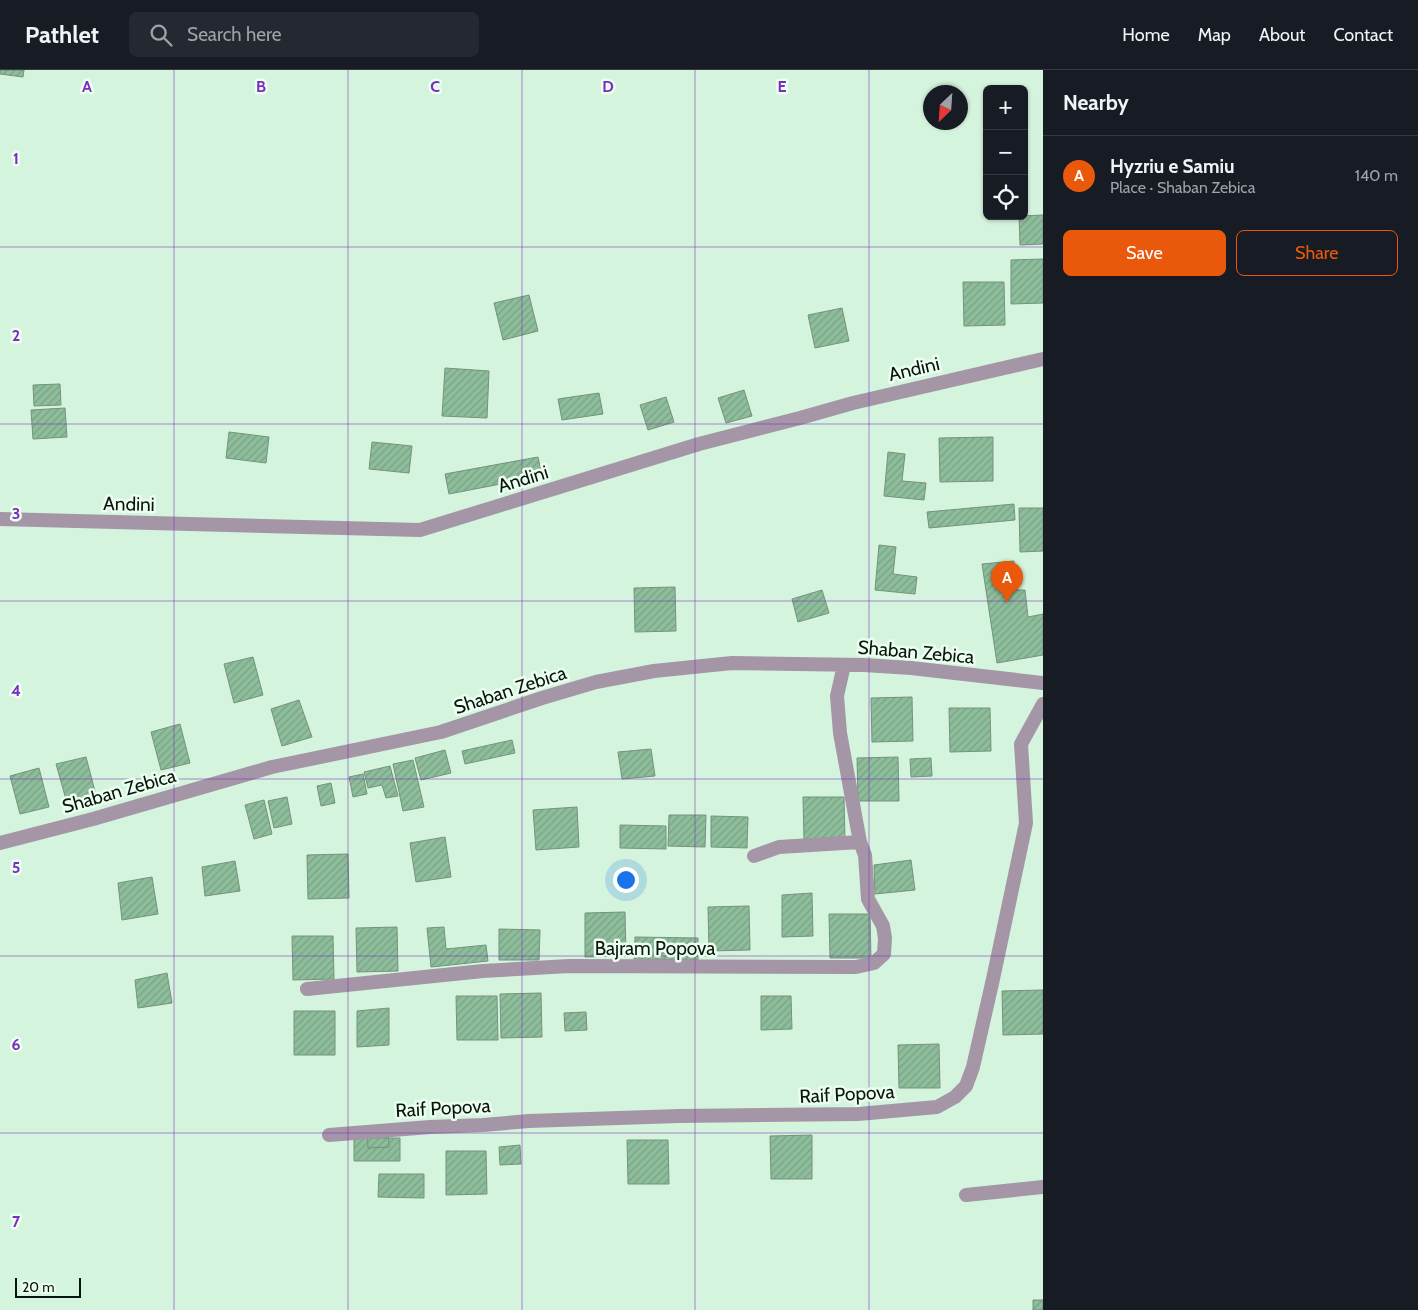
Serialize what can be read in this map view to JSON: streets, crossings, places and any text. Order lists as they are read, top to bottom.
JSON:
{
  "streets": {
    "street": [
      "Andini",
      "Shaban Zebica",
      "Bajram Popova",
      "Raif Popova"
    ]
  },
  "crossings": [
    ["Shaban Zebica", "Bajram Popova"]
  ],
  "scale_bar": "20 m",
  "north": "bottom left",
  "page": {
    "header": "Pathlet",
    "search": "Search here",
    "nav": [
      "Home",
      "Map",
      "About",
      "Contact"
    ],
    "heading": "Nearby",
    "map_buttons": ["+", "−"],
    "list": [
      {
        "mark": "A",
        "name": "Hyzriu e Samiu",
        "note": "Place · Shaban Zebica",
        "value": "140 m"
      }
    ],
    "buttons": ["Save", "Share"],
    "pins": "A",
    "scale": "20 m"
  },
  "grid": {
    "columns": [
      "A",
      "B",
      "C",
      "D",
      "E"
    ],
    "rows": [
      "1",
      "2",
      "3",
      "4",
      "5",
      "6",
      "7"
    ]
  }
}
